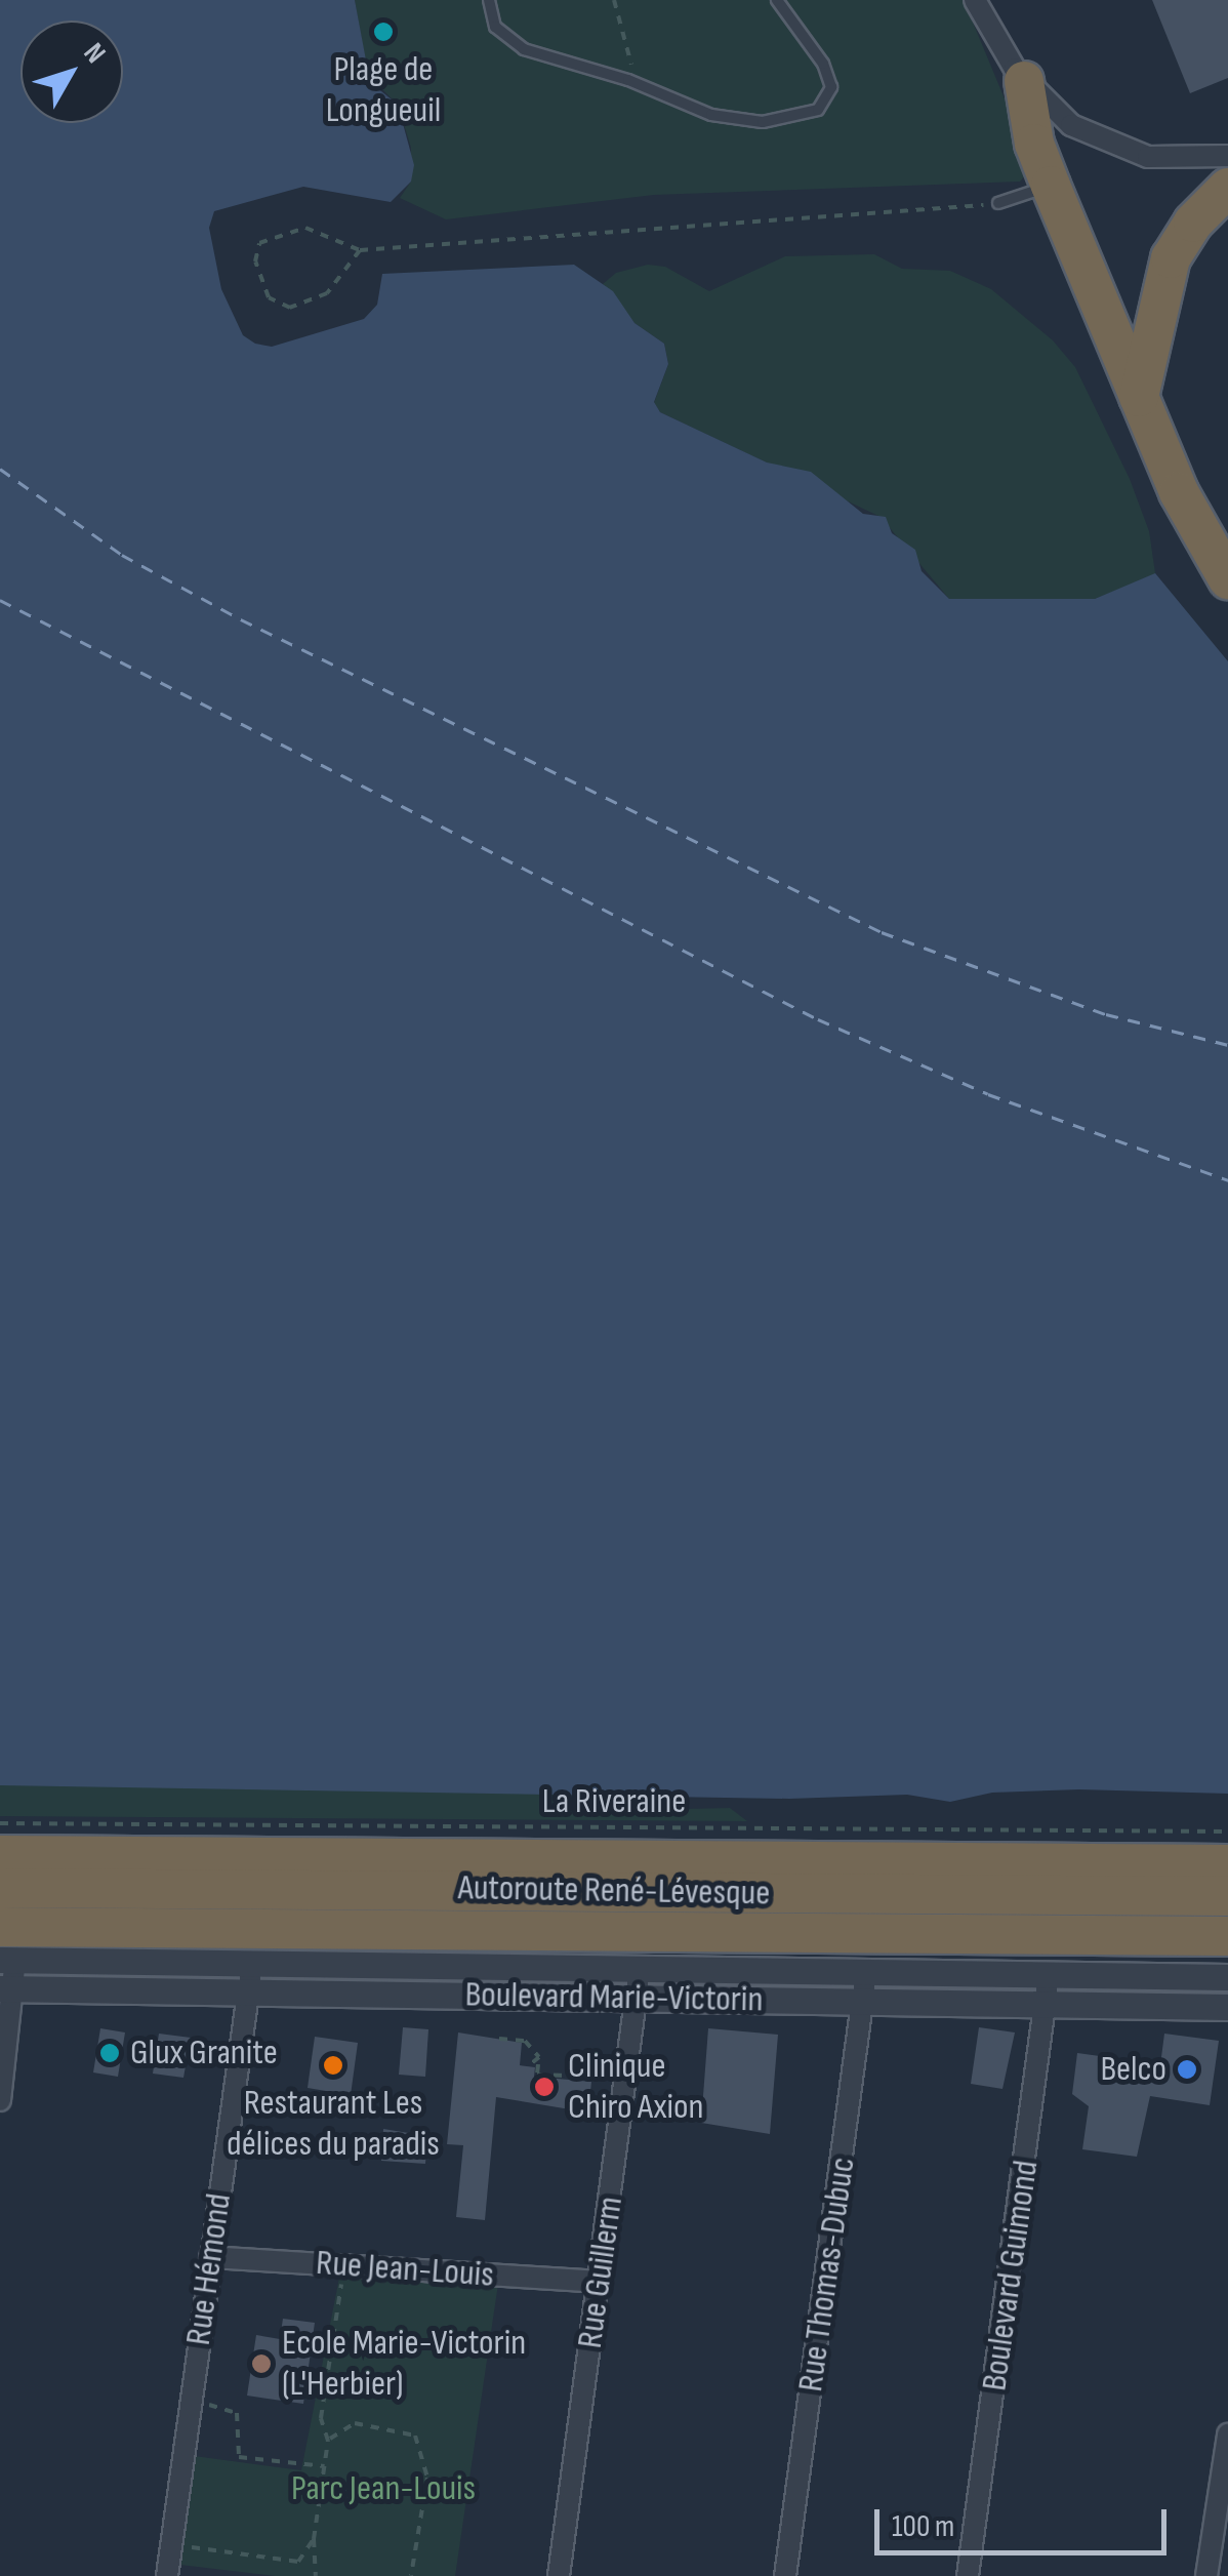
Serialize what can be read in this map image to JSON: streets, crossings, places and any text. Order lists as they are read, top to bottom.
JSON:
{
  "streets": {
    "highway": ["Autoroute René-Lévesque"],
    "street": [
      "Boulevard Marie-Victorin",
      "Rue Hémond",
      "Rue Jean-Louis",
      "Rue Guillerm",
      "Rue Thomas-Dubuc",
      "Boulevard Guimond"
    ],
    "path": ["La Riveraine"]
  },
  "crossings": [
    ["Boulevard Marie-Victorin", "Rue Hémond"],
    ["Boulevard Marie-Victorin", "Rue Guillerm"],
    ["Boulevard Marie-Victorin", "Rue Thomas-Dubuc"],
    ["Boulevard Marie-Victorin", "Boulevard Guimond"],
    ["Rue Hémond", "Rue Jean-Louis"],
    ["Rue Jean-Louis", "Rue Guillerm"]
  ],
  "parks": ["Parc Jean-Louis"],
  "places": [
    "Plage de Longueuil",
    "Glux Granite",
    "Restaurant Les délices du paradis",
    "Belco",
    "Clinique Chiro Axion",
    "Ecole Marie-Victorin (L'Herbier)"
  ],
  "scale_bar": "100 m",
  "north": "top right"
}
